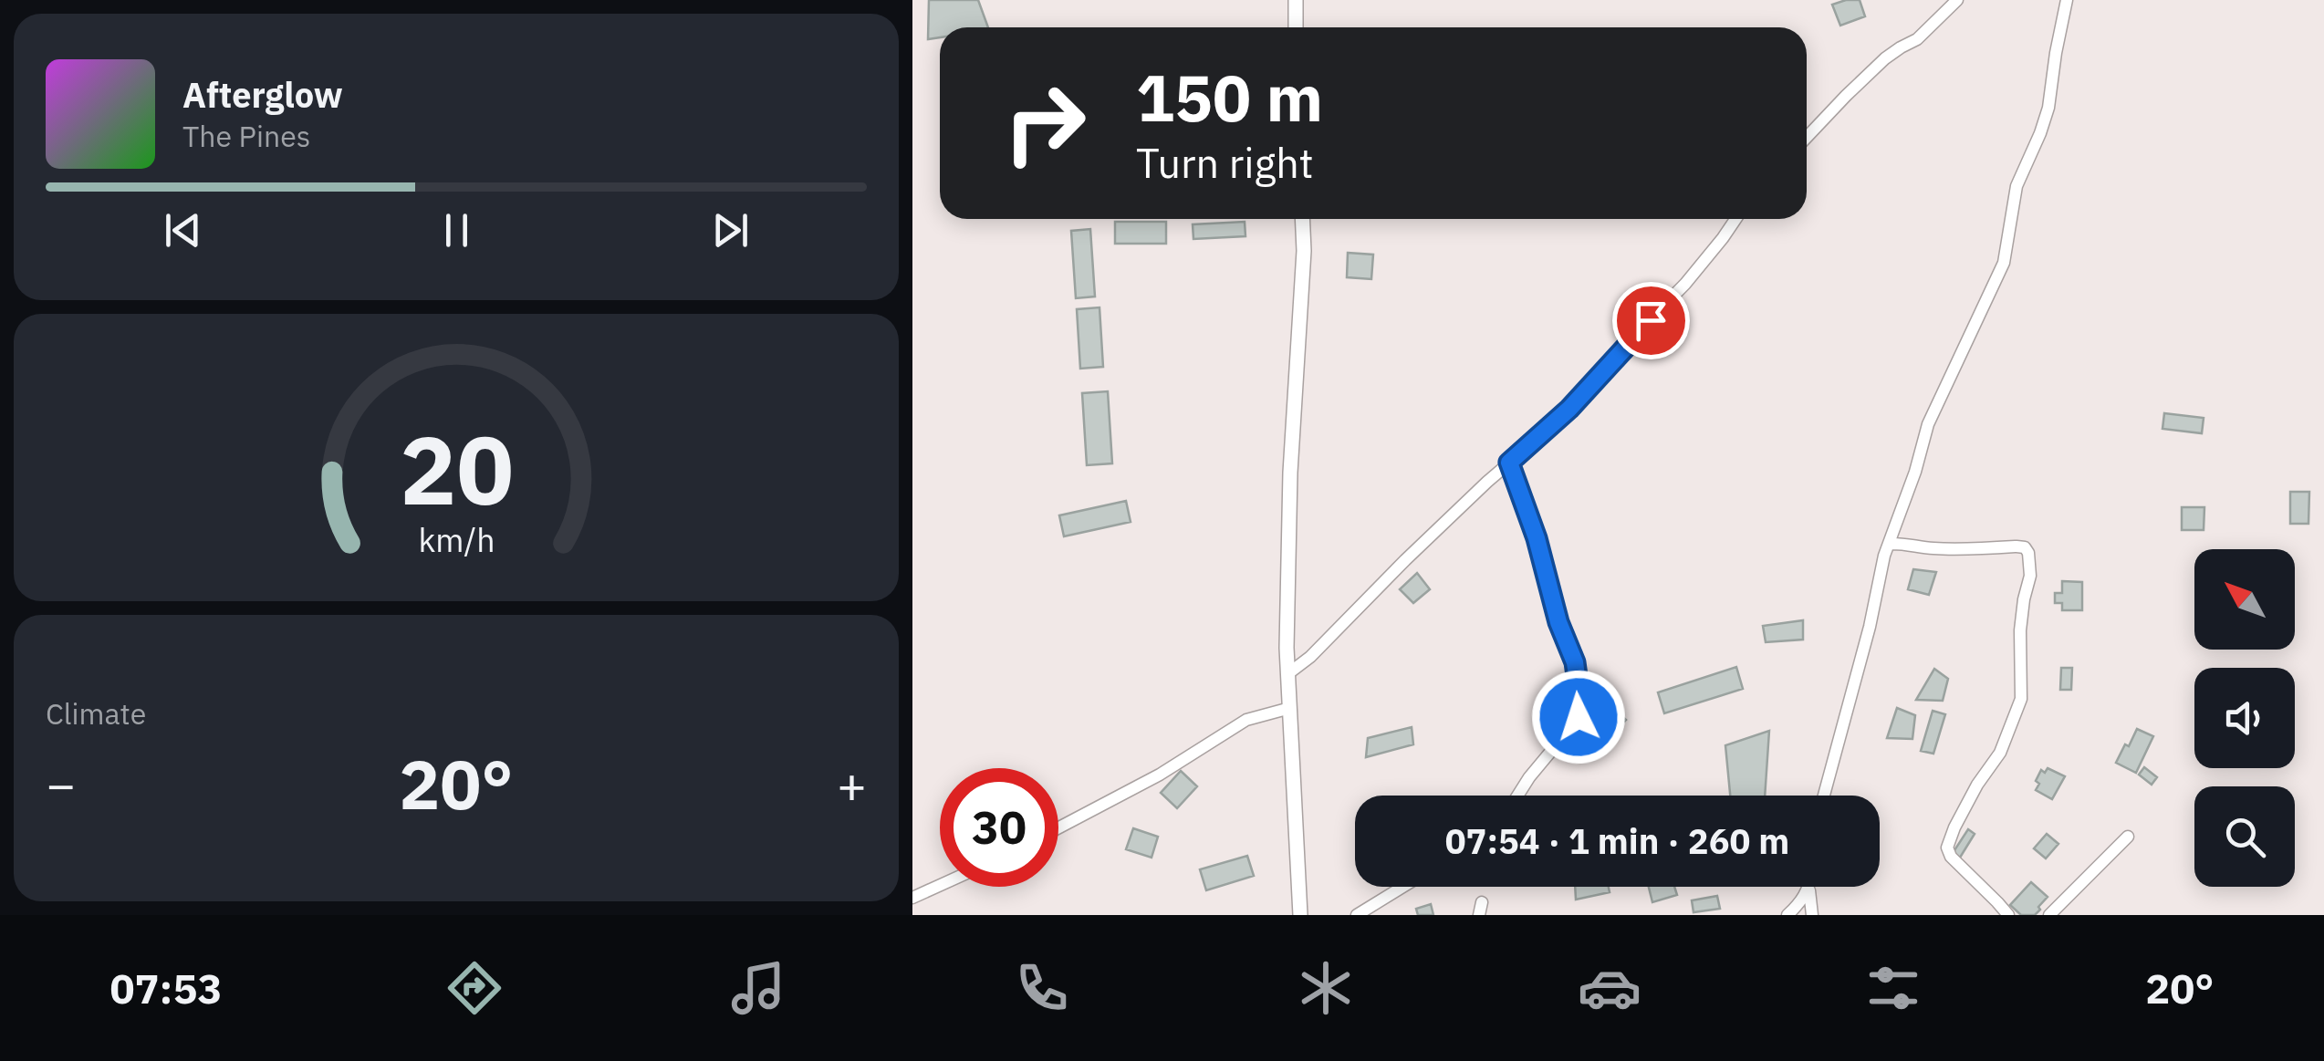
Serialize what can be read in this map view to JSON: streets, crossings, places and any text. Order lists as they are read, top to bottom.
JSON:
{
  "north": "top left",
  "page": {
    "turn": ["150 m", "Turn right"],
    "song": ["Afterglow", "The Pines"],
    "tile": "Climate",
    "heat": ["−", "20°", "+"],
    "limit": "30",
    "trip": "07:54 · 1 min · 260 m",
    "tabs": ["07:53", "20°"],
    "gauge": ["20", "km/h"]
  }
}
